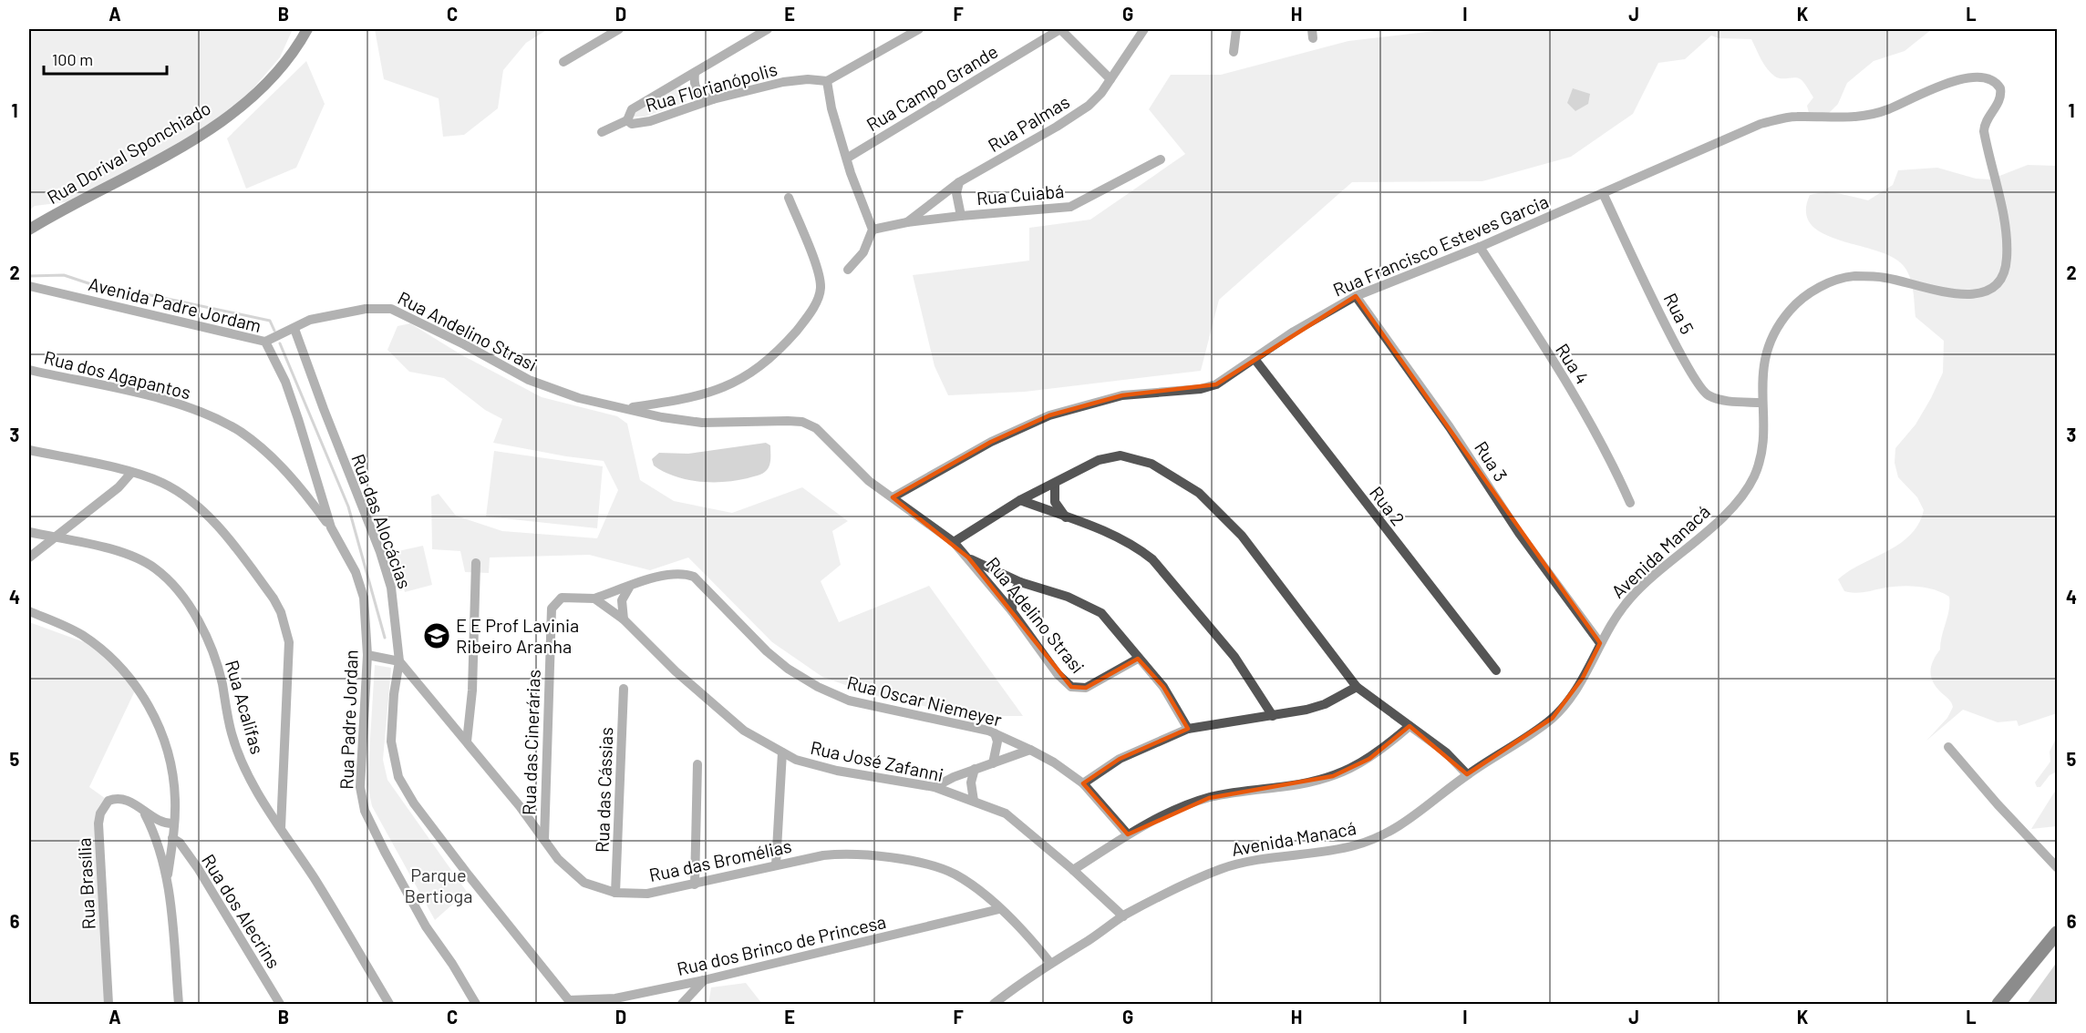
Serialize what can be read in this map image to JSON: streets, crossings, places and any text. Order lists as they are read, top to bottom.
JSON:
{
  "streets": {
    "street": [
      "Rua Florianópolis",
      "Rua Campo Grande",
      "Rua Palmas",
      "Rua Dorival Sponchiado",
      "Rua Cuiabá",
      "Rua Francisco Esteves Garcia",
      "Avenida Padre Jordam",
      "Rua 5",
      "Rua Andelino Strasi",
      "Rua 4",
      "Rua dos Agapantos",
      "Rua 3",
      "Rua 2",
      "Rua das Alocácias",
      "Avenida Manacá",
      "Rua Adelino Strasi",
      "Rua Oscar Niemeyer",
      "Rua Acalifas",
      "Rua Padre Jordan",
      "Rua das Cinerárias",
      "Rua José Zafanni",
      "Rua das Cássias",
      "Rua das Bromélias",
      "Rua Brasília",
      "Rua dos Alecrins",
      "Rua dos Brinco de Princesa"
    ]
  },
  "crossings": [
    ["Rua Palmas", "Rua Cuiabá"],
    ["Rua Francisco Esteves Garcia", "Rua 5"],
    ["Rua Francisco Esteves Garcia", "Rua Andelino Strasi"],
    ["Rua Francisco Esteves Garcia", "Rua 4"],
    ["Rua Francisco Esteves Garcia", "Rua 3"],
    ["Rua Francisco Esteves Garcia", "Rua 2"],
    ["Rua Francisco Esteves Garcia", "Avenida Manacá"],
    ["Rua Francisco Esteves Garcia", "Rua Adelino Strasi"],
    ["Avenida Padre Jordam", "Rua Andelino Strasi"],
    ["Avenida Padre Jordam", "Rua Padre Jordan"],
    ["Rua 5", "Avenida Manacá"],
    ["Rua Andelino Strasi", "Rua das Alocácias"],
    ["Rua Andelino Strasi", "Rua Adelino Strasi"],
    ["Rua dos Agapantos", "Rua Padre Jordan"],
    ["Rua 3", "Avenida Manacá"],
    ["Rua das Alocácias", "Rua das Bromélias"],
    ["Rua das Alocácias", "Rua dos Brinco de Princesa"],
    ["Avenida Manacá", "Rua José Zafanni"],
    ["Avenida Manacá", "Rua das Bromélias"],
    ["Rua Oscar Niemeyer", "Rua das Cinerárias"],
    ["Rua Oscar Niemeyer", "Rua José Zafanni"],
    ["Rua das Cinerárias", "Rua José Zafanni"],
    ["Rua das Cinerárias", "Rua das Bromélias"],
    ["Rua das Cássias", "Rua das Bromélias"],
    ["Rua das Bromélias", "Rua dos Brinco de Princesa"]
  ],
  "parks": ["Parque Bertioga"],
  "places": {
    "school or university": ["E E Prof Lavinia Ribeiro Aranha"]
  },
  "scale_bar": "100 m",
  "grid": {
    "columns": [
      "A",
      "B",
      "C",
      "D",
      "E",
      "F",
      "G",
      "H",
      "I",
      "J",
      "K",
      "L"
    ],
    "rows": [
      "1",
      "2",
      "3",
      "4",
      "5",
      "6"
    ]
  }
}
